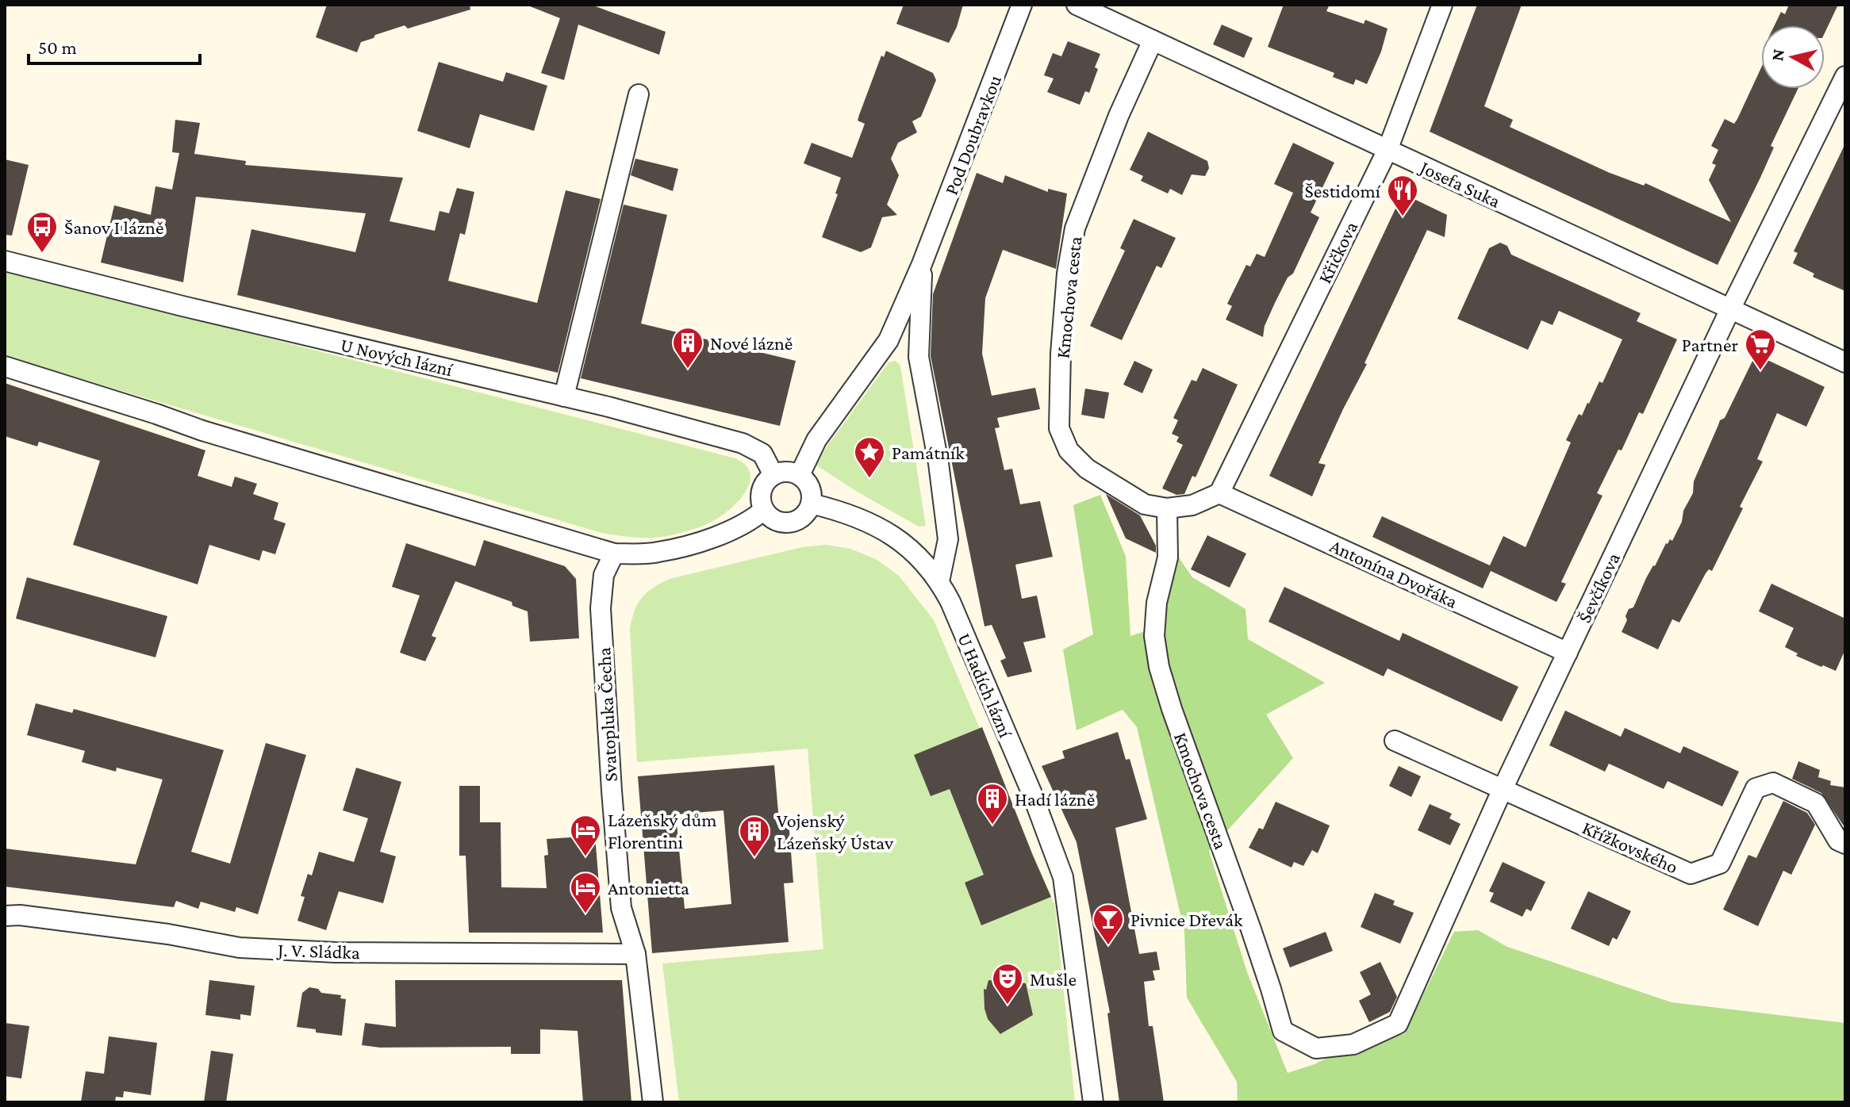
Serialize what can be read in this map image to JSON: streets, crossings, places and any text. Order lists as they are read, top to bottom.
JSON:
{
  "streets": {
    "street": [
      "Pod Doubravkou",
      "Josefa Suka",
      "Křičkova",
      "Kmochova cesta",
      "U Nových lázní",
      "Antonína Dvořáka",
      "Ševčíkova",
      "U Hadích lázní",
      "Svatopluka Čecha",
      "Křížkovského",
      "J. V. Sládka"
    ]
  },
  "crossings": [
    ["Josefa Suka", "Křičkova"],
    ["Josefa Suka", "Kmochova cesta"],
    ["Josefa Suka", "Ševčíkova"],
    ["Křičkova", "Kmochova cesta"],
    ["Křičkova", "Antonína Dvořáka"],
    ["Kmochova cesta", "Antonína Dvořáka"],
    ["Kmochova cesta", "Ševčíkova"],
    ["Antonína Dvořáka", "Ševčíkova"],
    ["Ševčíkova", "Křížkovského"],
    ["Svatopluka Čecha", "J. V. Sládka"]
  ],
  "places": {
    "restaurant": ["Šestidomí"],
    "bus stop": ["Šanov I lázně"],
    "building": ["Nové lázně", "Hadí lázně", "Vojenský Lázeňský Ústav"],
    "supermarket": ["Partner"],
    "place": ["Památník"],
    "hotel": ["Lázeňský dům Florentini", "Antonietta"],
    "bar": ["Pivnice Dřevák"],
    "theatre": ["Mušle"]
  },
  "scale_bar": "50 m",
  "north": "left"
}
